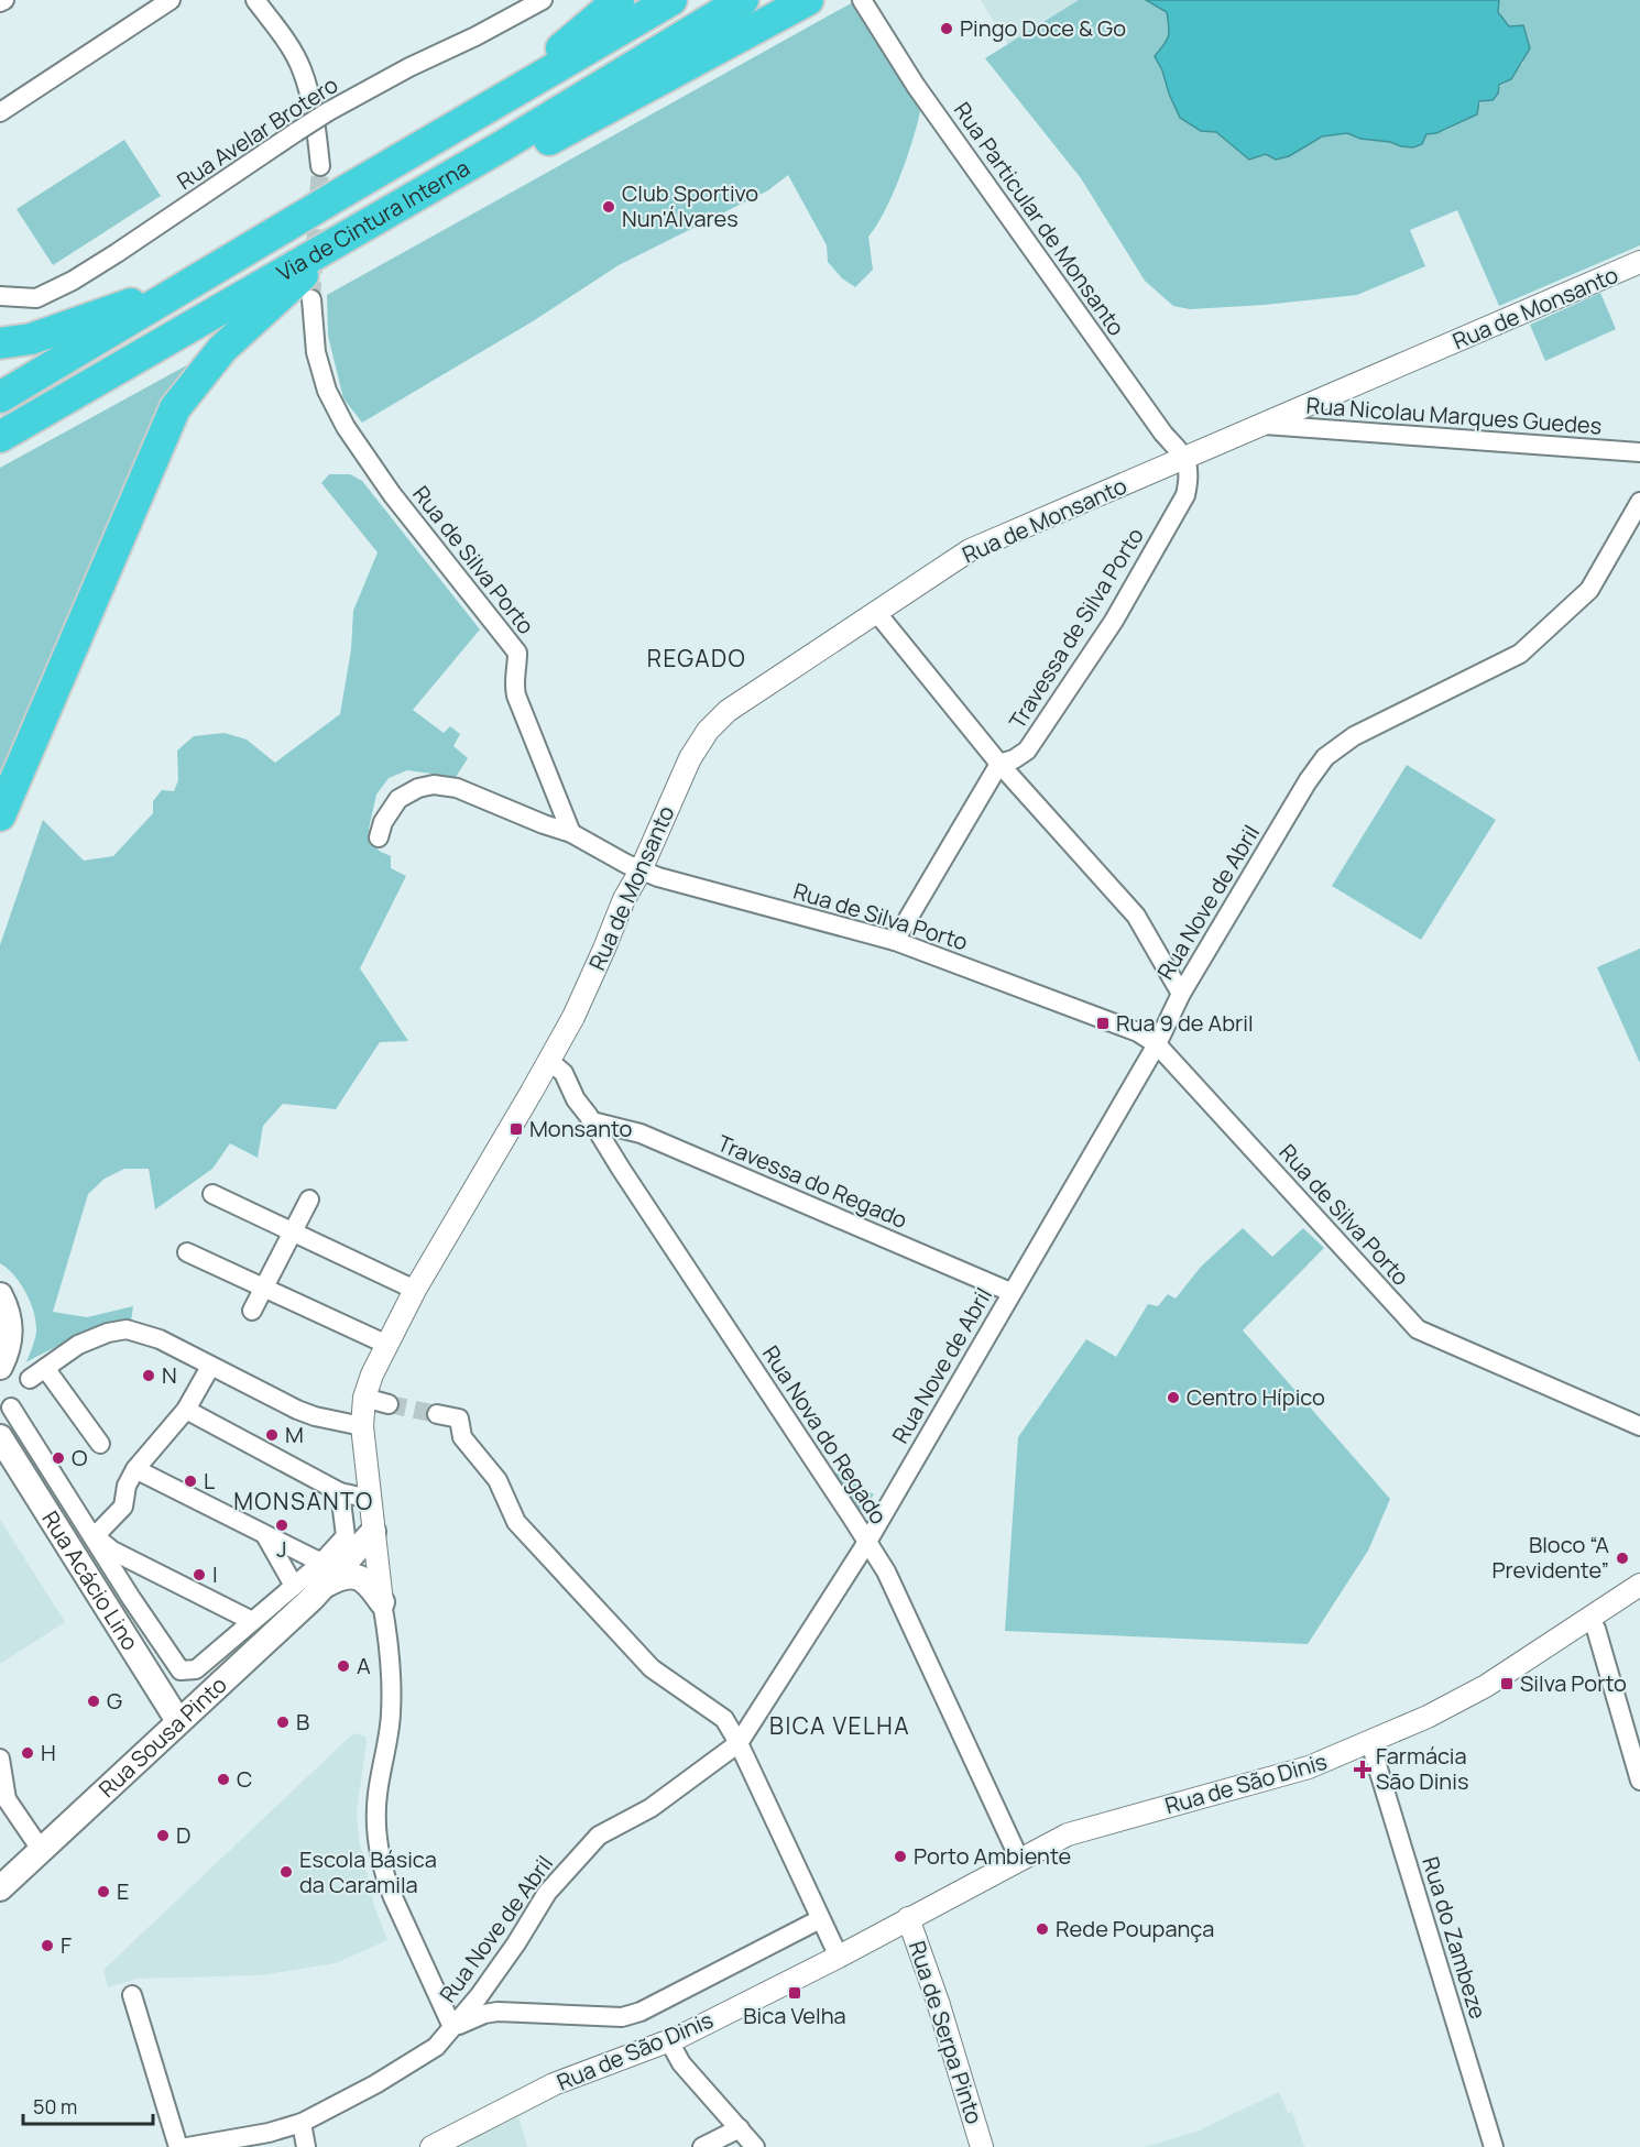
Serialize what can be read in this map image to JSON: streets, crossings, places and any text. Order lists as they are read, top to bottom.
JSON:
{
  "streets": {
    "highway": ["Via de Cintura Interna"],
    "main road": ["Rua Acácio Lino", "Rua Sousa Pinto"],
    "street": [
      "Rua Avelar Brotero",
      "Rua Particular de Monsanto",
      "Rua de Monsanto",
      "Rua Nicolau Marques Guedes",
      "Rua de Silva Porto",
      "Travessa de Silva Porto",
      "Rua Nove de Abril",
      "Travessa do Regado",
      "Rua Nova do Regado",
      "Rua de São Dinis",
      "Rua do Zambeze",
      "Rua de Serpa Pinto"
    ]
  },
  "crossings": [
    ["Rua Particular de Monsanto", "Rua de Monsanto"],
    ["Rua Particular de Monsanto", "Travessa de Silva Porto"],
    ["Rua de Monsanto", "Rua Nicolau Marques Guedes"],
    ["Rua de Monsanto", "Rua de Silva Porto"],
    ["Rua de Monsanto", "Travessa de Silva Porto"],
    ["Rua de Monsanto", "Rua Nove de Abril"],
    ["Rua de Monsanto", "Rua Nova do Regado"],
    ["Rua de Monsanto", "Rua Sousa Pinto"],
    ["Rua de Monsanto", "Rua de São Dinis"],
    ["Rua de Silva Porto", "Rua Nove de Abril"],
    ["Rua Nove de Abril", "Travessa do Regado"],
    ["Rua Nove de Abril", "Rua Nova do Regado"],
    ["Rua Nove de Abril", "Rua de São Dinis"],
    ["Travessa do Regado", "Rua Nova do Regado"],
    ["Rua Nova do Regado", "Rua de São Dinis"],
    ["Rua Acácio Lino", "Rua Sousa Pinto"],
    ["Rua de São Dinis", "Rua do Zambeze"],
    ["Rua de São Dinis", "Rua de Serpa Pinto"]
  ],
  "districts": ["REGADO", "MONSANTO", "BICA VELHA"],
  "places": {
    "other": [
      "Pingo Doce & Go",
      "Club Sportivo Nun'Álvares",
      "N",
      "Centro Hípico",
      "M",
      "O",
      "L",
      "J",
      "Bloco “A Previdente”",
      "I",
      "A",
      "G",
      "B",
      "H",
      "C",
      "D",
      "Porto Ambiente",
      "Escola Básica da Caramila",
      "E",
      "Rede Poupança",
      "F"
    ],
    "transit": [
      "Rua 9 de Abril",
      "Monsanto",
      "Silva Porto",
      "Bica Velha"
    ],
    "health": ["Farmácia São Dinis"]
  },
  "scale_bar": "50 m"
}
